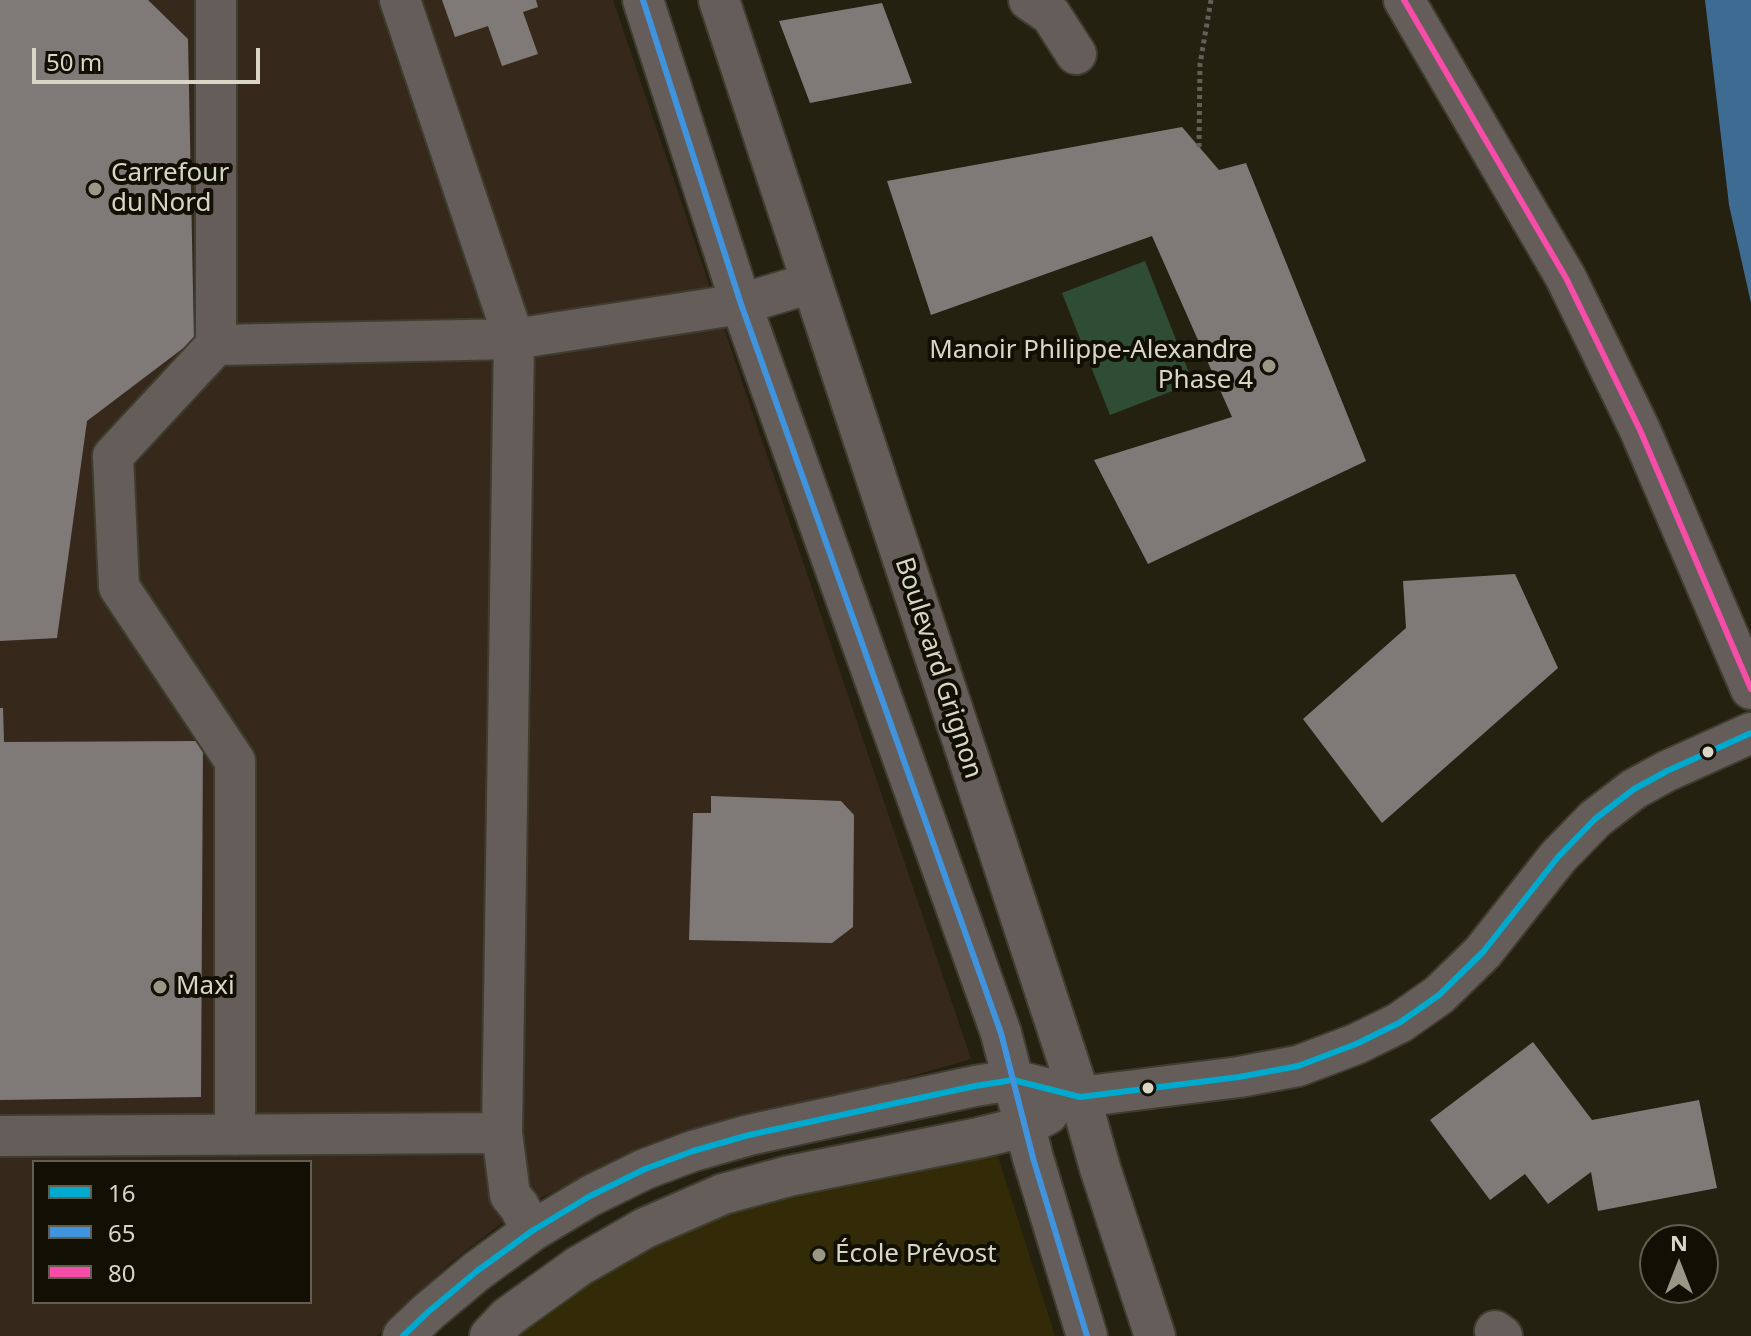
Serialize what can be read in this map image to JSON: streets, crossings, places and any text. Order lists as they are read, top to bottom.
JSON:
{
  "streets": {
    "street": ["Boulevard Grignon"]
  },
  "places": [
    "Carrefour du Nord",
    "Manoir Philippe-Alexandre Phase 4",
    "Maxi",
    "École Prévost"
  ],
  "lines": ["transit line 65", "transit line 80", "transit line 16"],
  "legend": ["16", "65", "80"],
  "scale_bar": "50 m",
  "north": "top"
}
